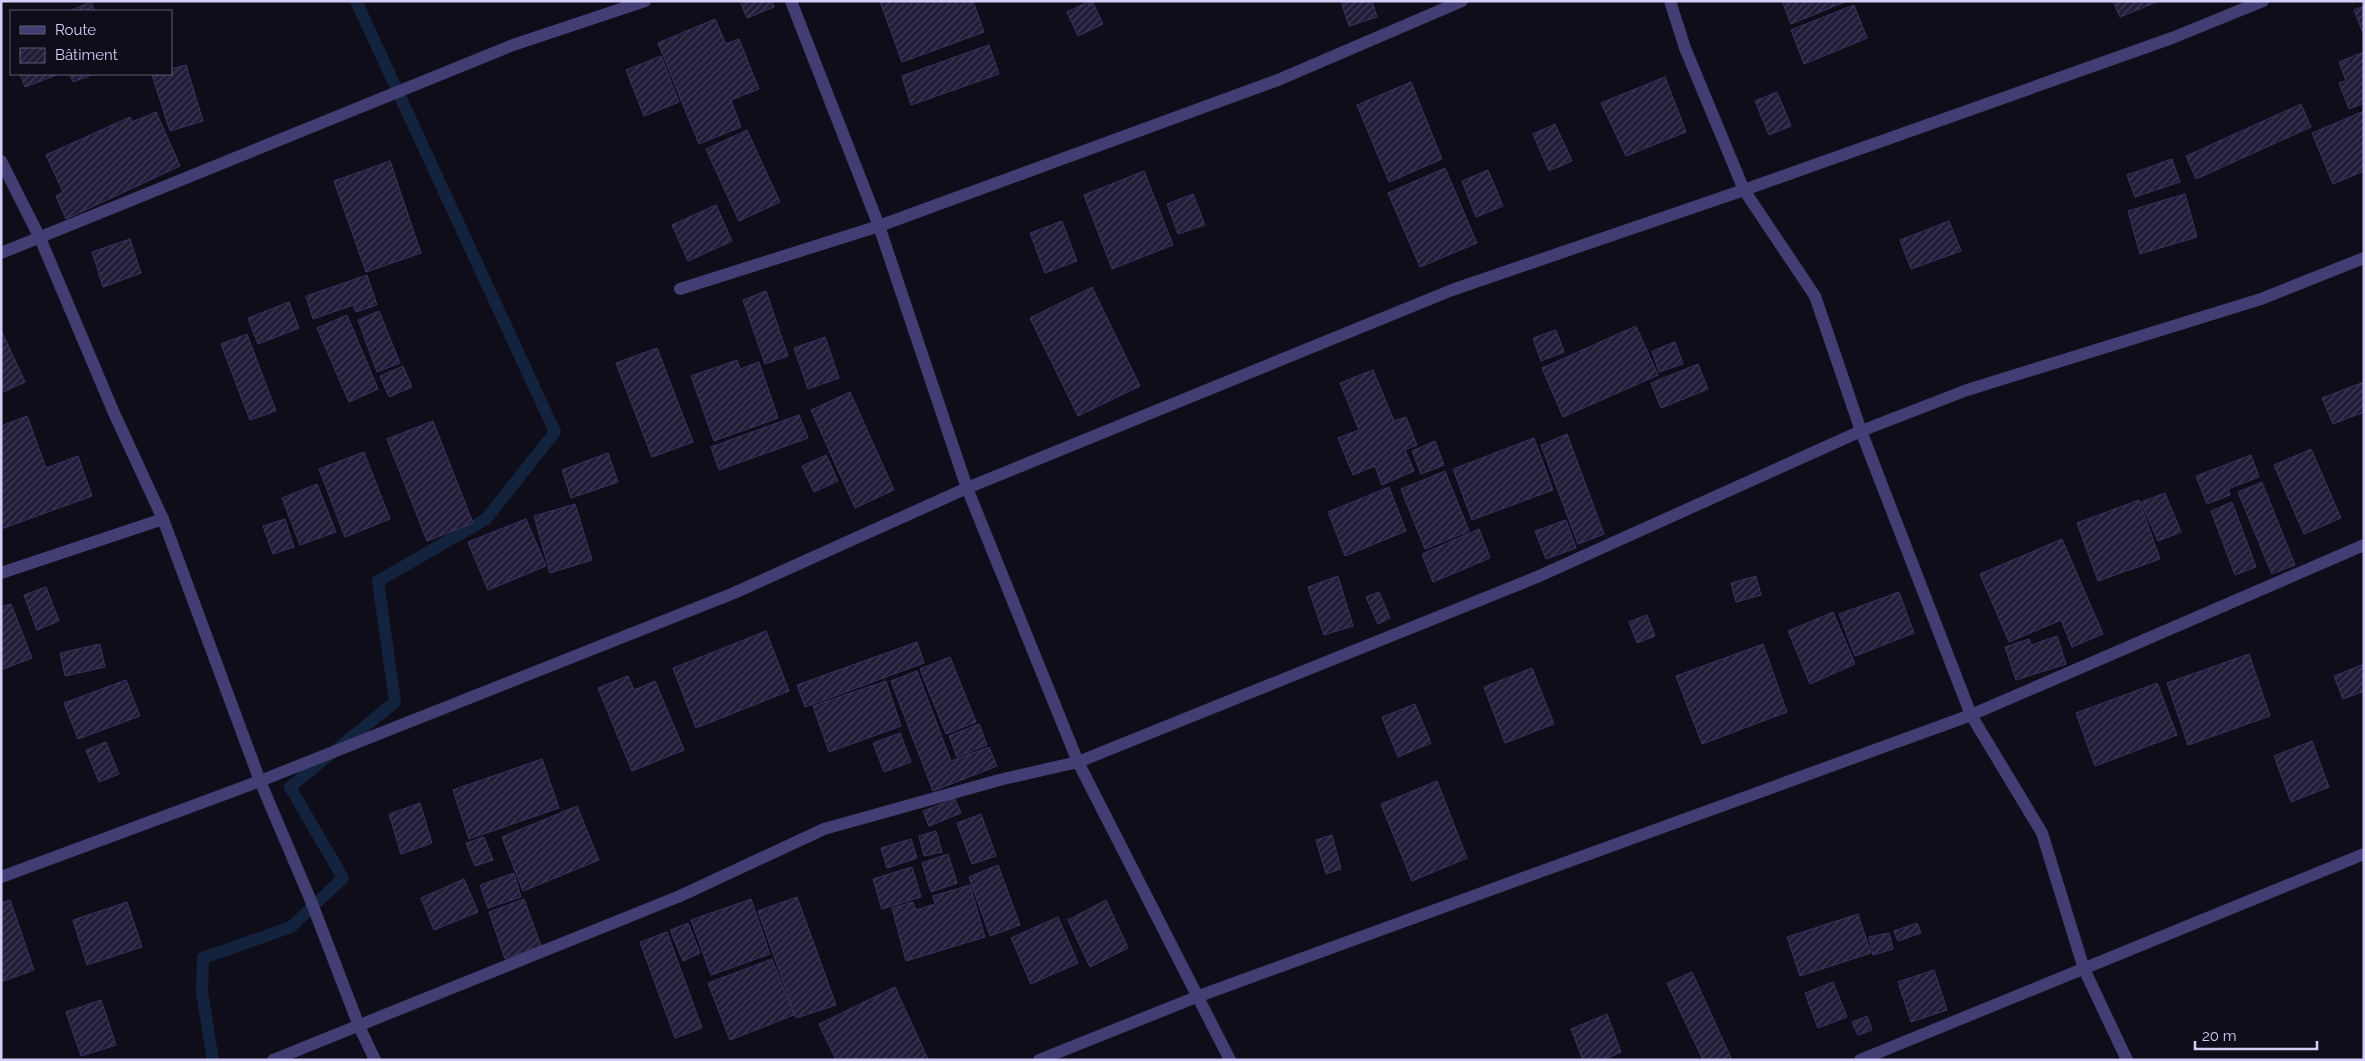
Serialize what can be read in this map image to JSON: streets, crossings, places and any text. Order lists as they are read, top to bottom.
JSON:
{
  "legend": ["Route", "Bâtiment"],
  "scale_bar": "20 m"
}
